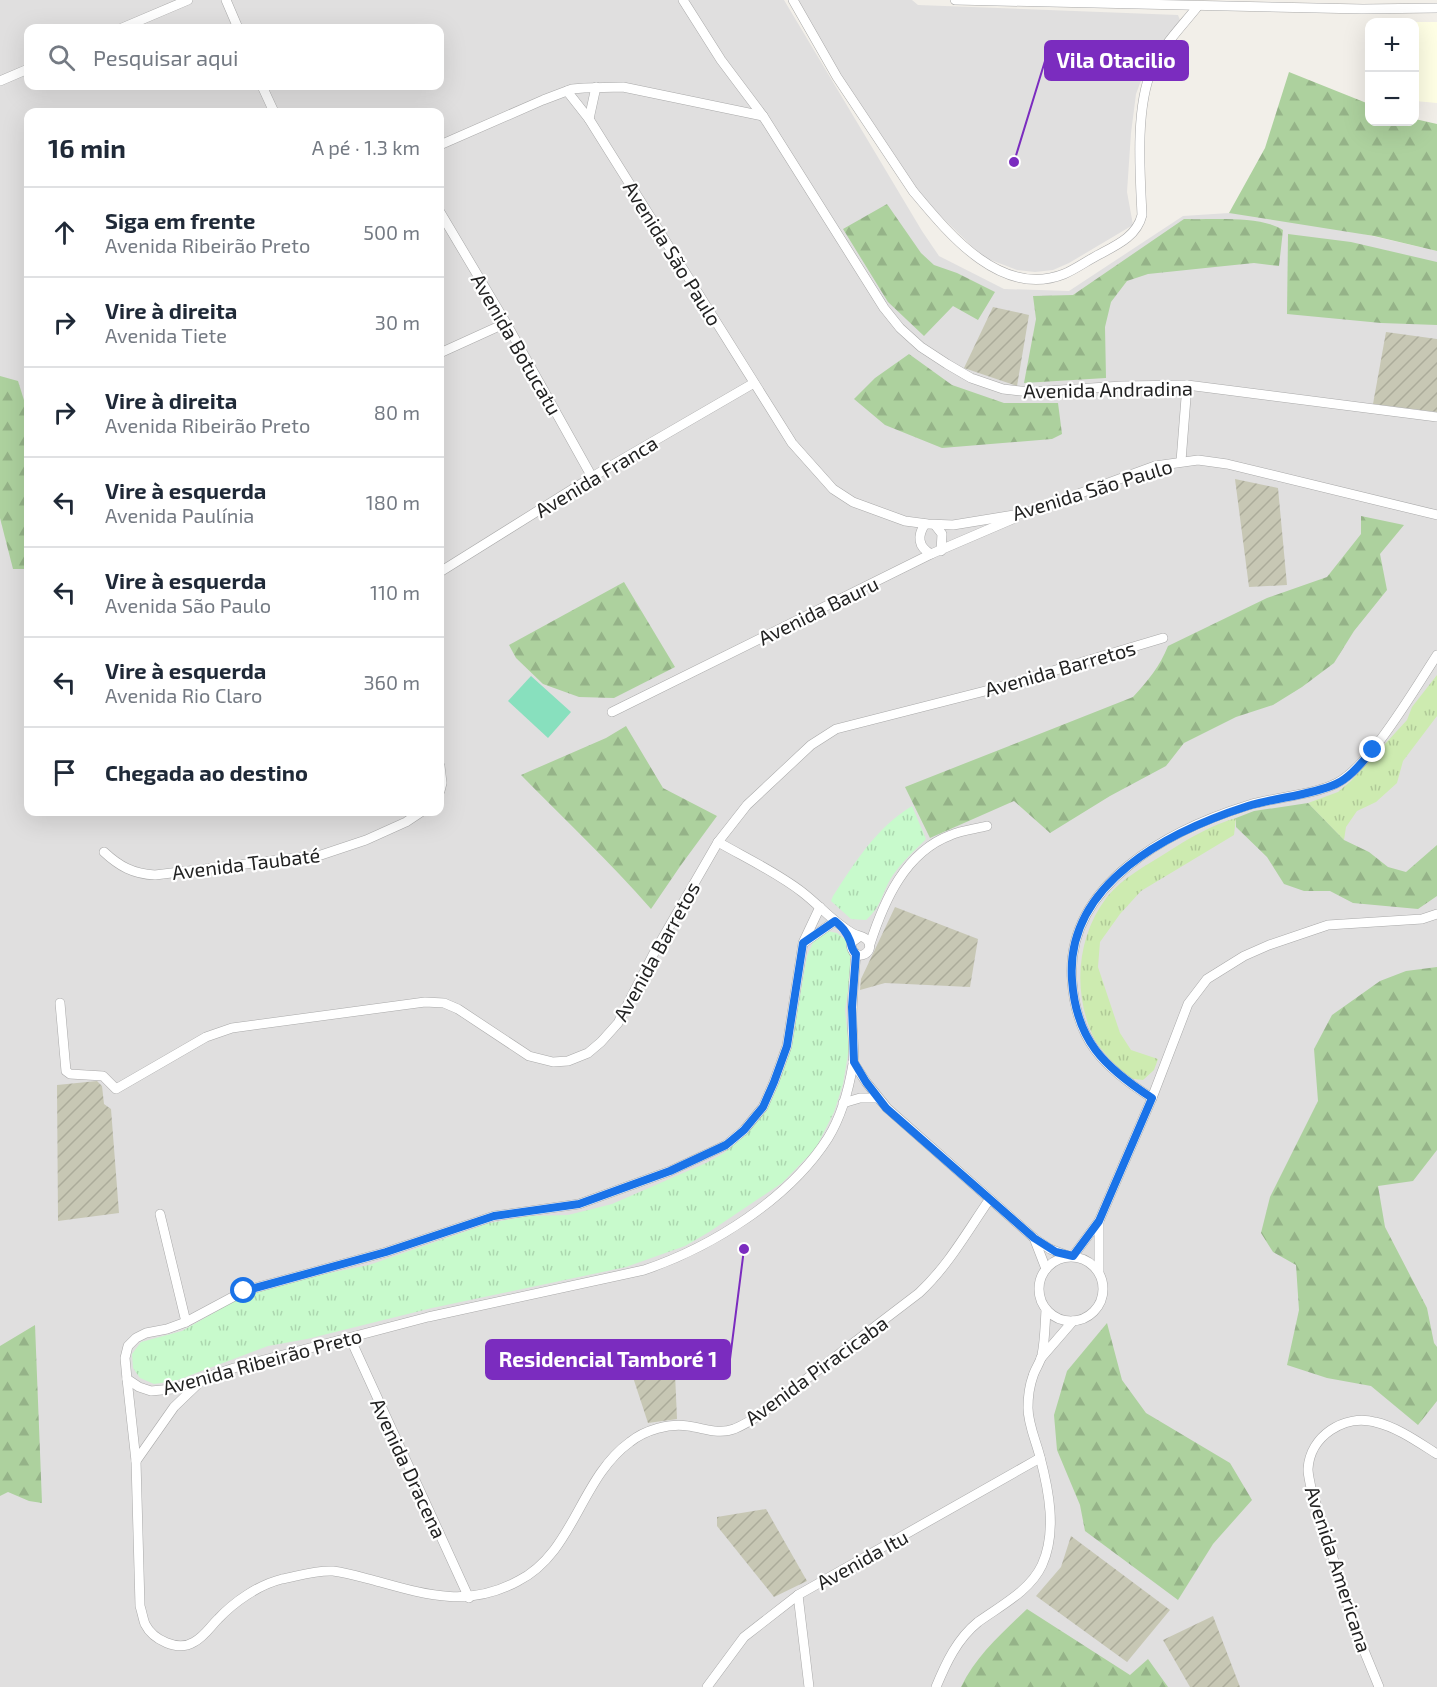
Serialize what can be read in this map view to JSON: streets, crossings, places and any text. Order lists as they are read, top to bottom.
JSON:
{
  "streets": {
    "street": [
      "Avenida São Paulo",
      "Avenida Botucatu",
      "Avenida Andradina",
      "Avenida Franca",
      "Avenida Bauru",
      "Avenida Barretos",
      "Avenida Taubaté",
      "Avenida Ribeirão Preto",
      "Avenida Piracicaba",
      "Avenida Dracena",
      "Avenida Itu",
      "Avenida Americana"
    ]
  },
  "crossings": [
    ["Avenida São Paulo", "Avenida Franca"],
    ["Avenida São Paulo", "Avenida Bauru"],
    ["Avenida Botucatu", "Avenida Franca"],
    ["Avenida Ribeirão Preto", "Avenida Piracicaba"],
    ["Avenida Ribeirão Preto", "Avenida Dracena"],
    ["Avenida Piracicaba", "Avenida Dracena"]
  ],
  "places": ["Vila Otacilio", "Residencial Tamboré 1"],
  "page": {
    "map_buttons": ["+", "−"],
    "search": "Pesquisar aqui",
    "heading": ["16 min", "A pé · 1.3 km"],
    "list": [
      ["Siga em frente", "Avenida Ribeirão Preto", "500 m"],
      ["Vire à direita", "Avenida Tiete", "30 m"],
      ["Vire à direita", "Avenida Ribeirão Preto", "80 m"],
      ["Vire à esquerda", "Avenida Paulínia", "180 m"],
      ["Vire à esquerda", "Avenida São Paulo", "110 m"],
      ["Vire à esquerda", "Avenida Rio Claro", "360 m"],
      "Chegada ao destino"
    ]
  }
}
